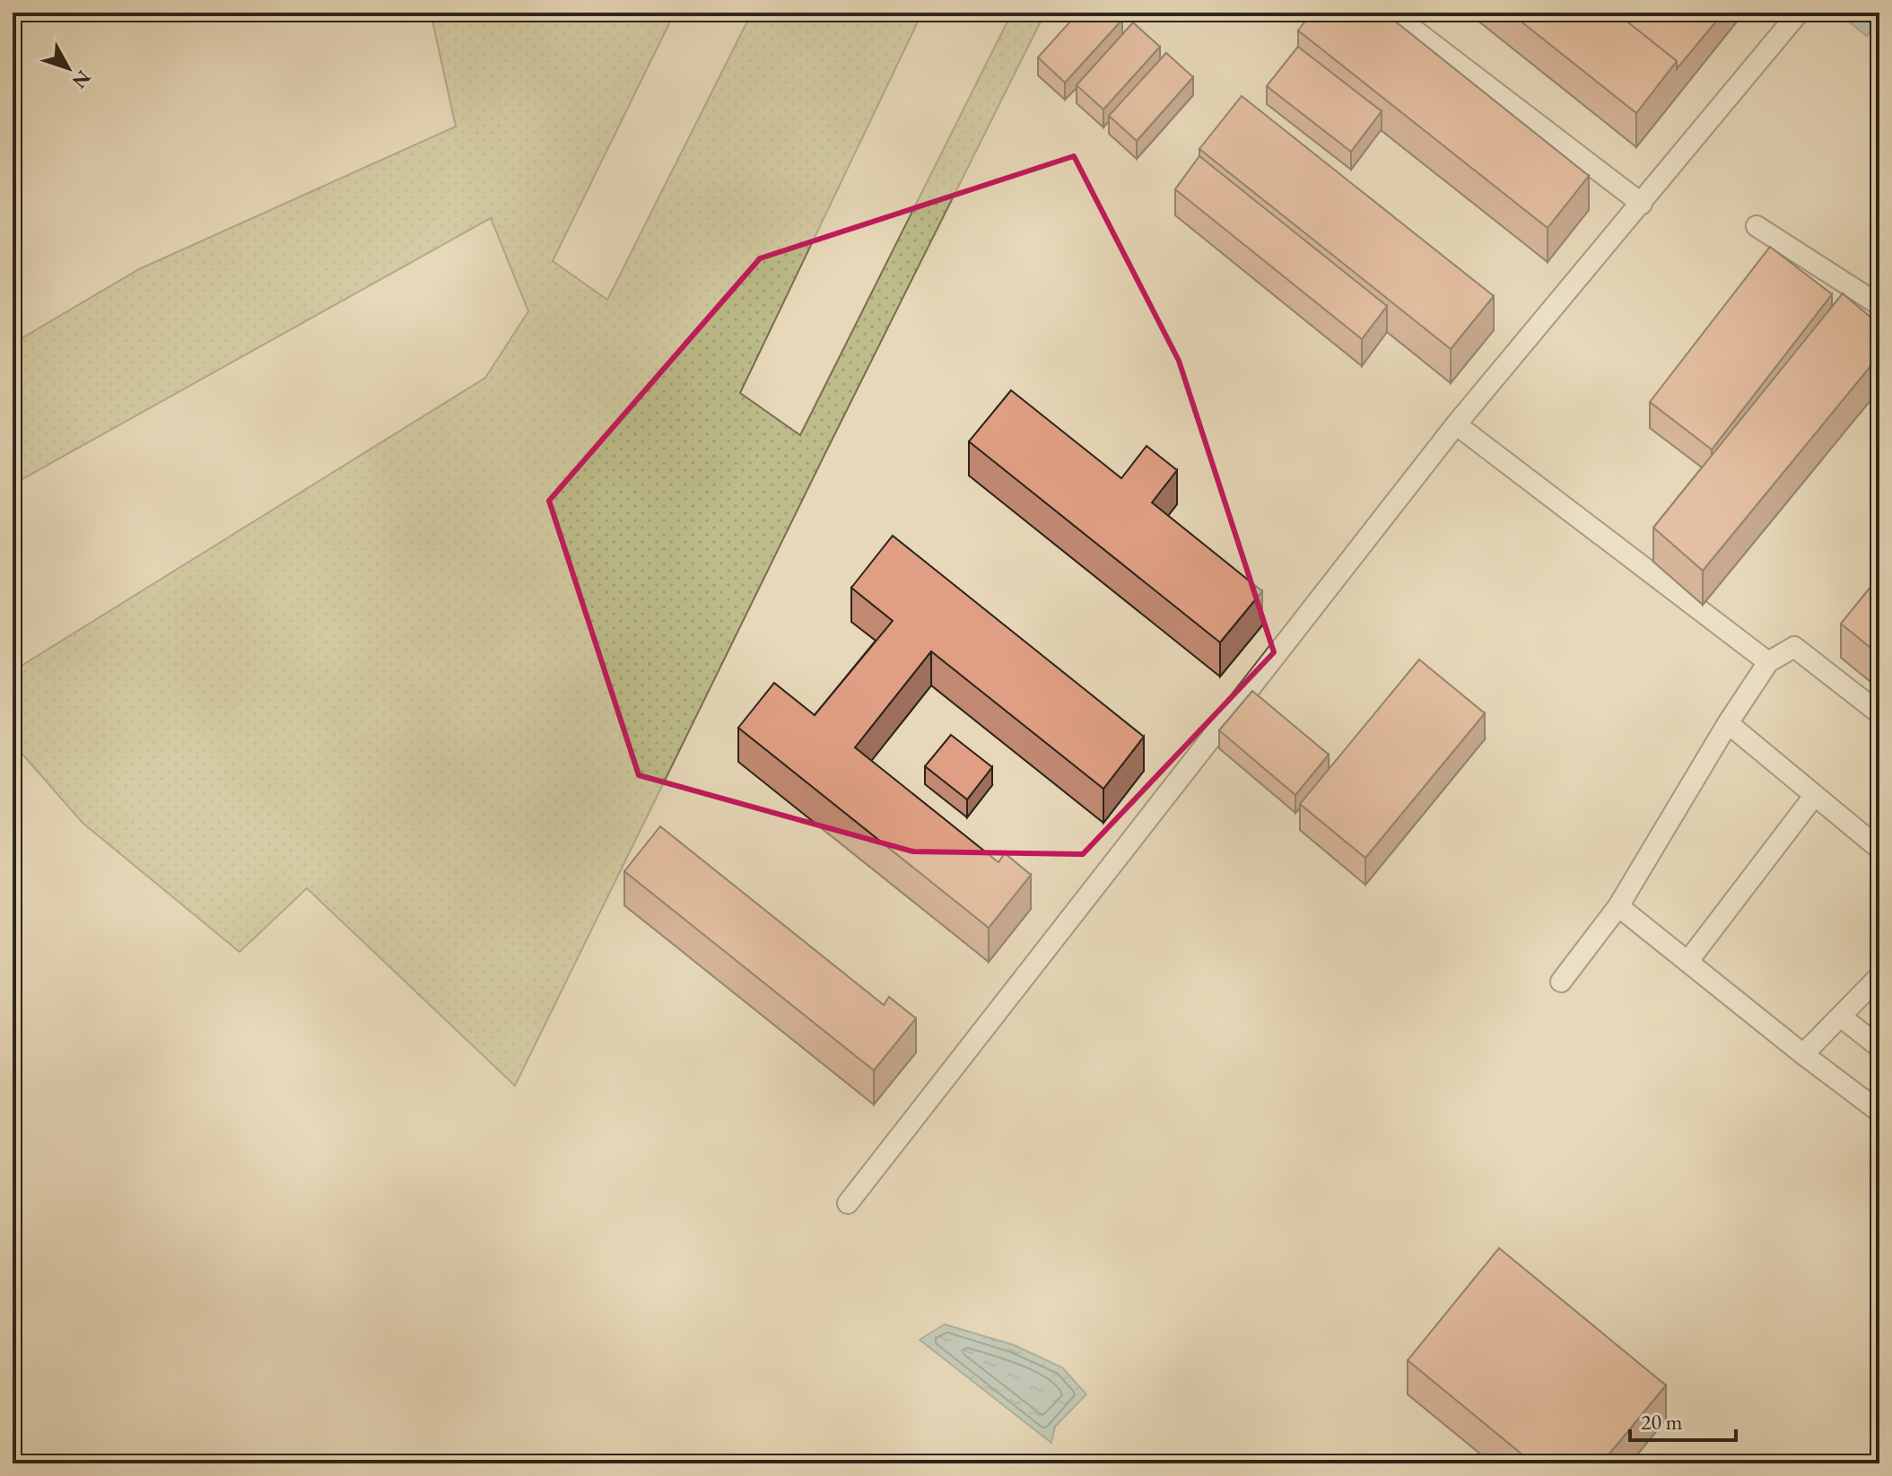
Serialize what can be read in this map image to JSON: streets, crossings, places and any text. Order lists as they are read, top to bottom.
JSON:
{
  "scale_bar": "20 m",
  "north": "bottom right"
}
